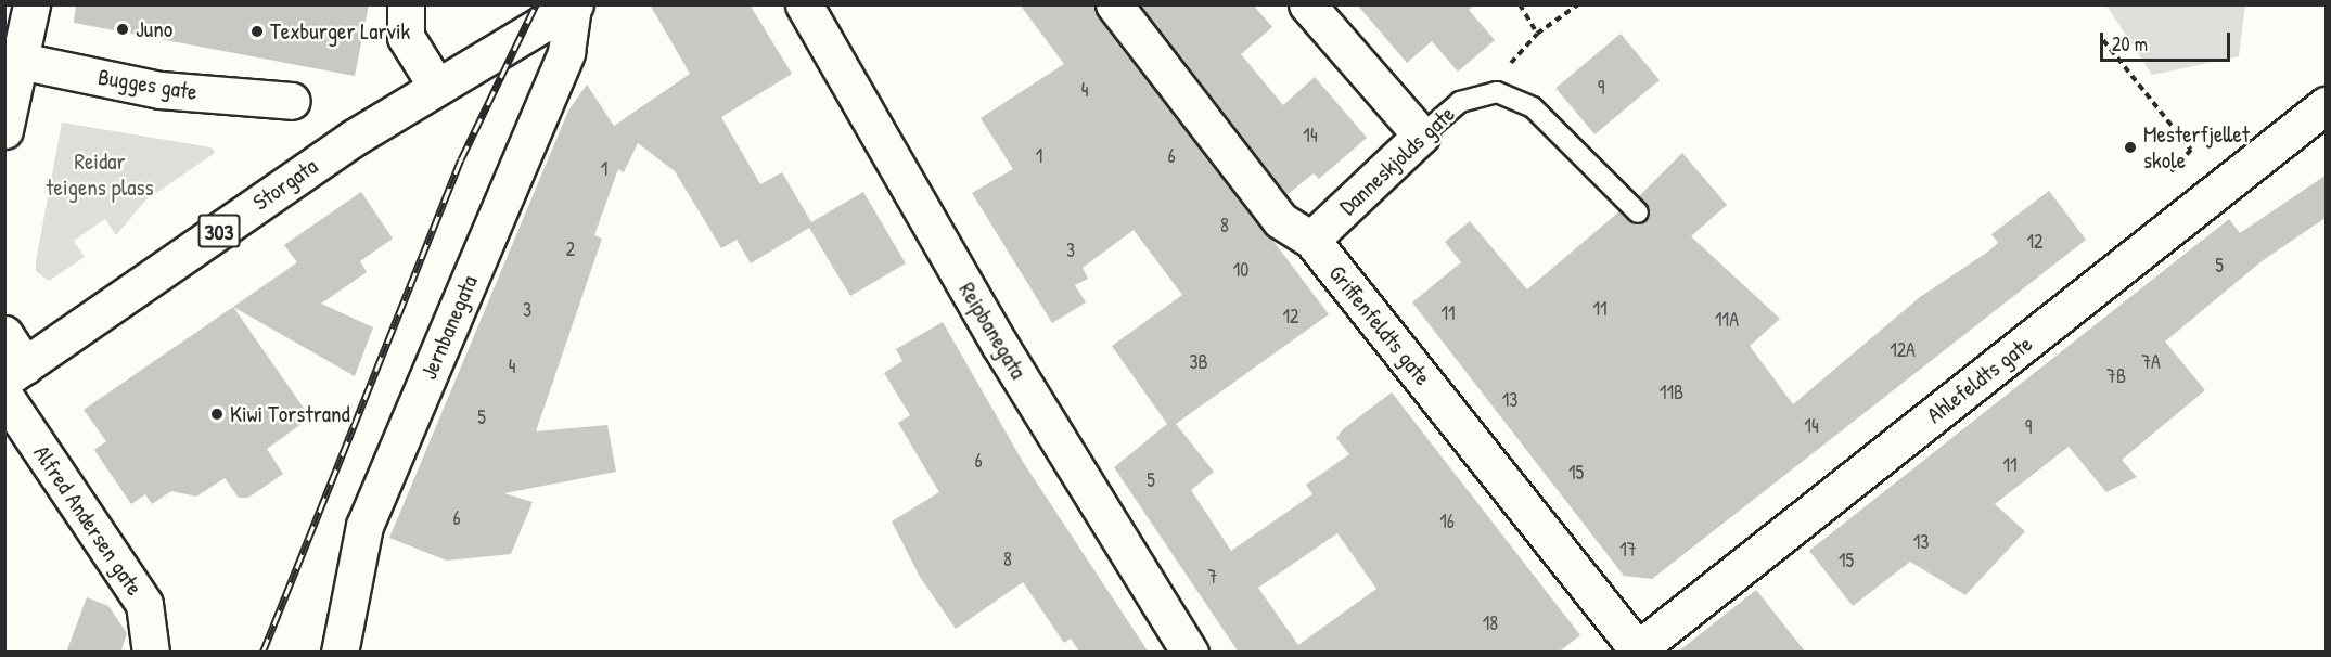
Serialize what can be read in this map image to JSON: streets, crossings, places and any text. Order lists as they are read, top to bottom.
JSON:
{
  "streets": {
    "street": [
      "Bugges gate",
      "Danneskjolds gate",
      "Storgata",
      "303",
      "Griffenfeldts gate",
      "Jernbanegata",
      "Reipbanegata",
      "Ahlefeldts gate",
      "Alfred Andersen gate"
    ]
  },
  "crossings": [
    ["Danneskjolds gate", "Griffenfeldts gate"],
    ["Storgata", "Jernbanegata"],
    ["Griffenfeldts gate", "Ahlefeldts gate"]
  ],
  "parks": ["Reidar teigens plass"],
  "places": [
    "Juno",
    "Texburger Larvik",
    "Mesterfjellet skole",
    "Kiwi Torstrand"
  ],
  "house_numbers": [
    "9",
    "4",
    "14",
    "1",
    "6",
    "1",
    "8",
    "12",
    "2",
    "3",
    "5",
    "10",
    "11",
    "3",
    "11",
    "12",
    "11A",
    "12A",
    "3B",
    "7A",
    "4",
    "7B",
    "11B",
    "13",
    "5",
    "14",
    "9",
    "6",
    "11",
    "15",
    "5",
    "6",
    "16",
    "13",
    "17",
    "8",
    "15",
    "7",
    "18"
  ],
  "scale_bar": "20 m"
}
